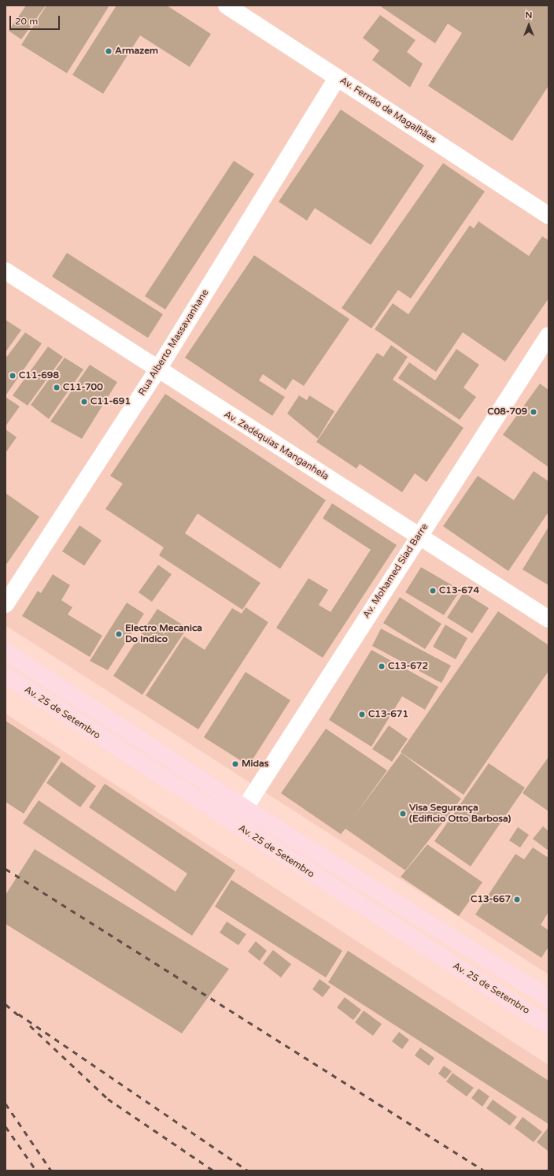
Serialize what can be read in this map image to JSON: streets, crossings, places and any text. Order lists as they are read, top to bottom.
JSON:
{
  "streets": {
    "main road": ["Av. 25 de Setembro"],
    "street": [
      "Av. Fernão de Magalhães",
      "Rua Alberto Massavanhane",
      "Av. Zedéquias Manganhela",
      "Av. Mohamed Siad Barre"
    ]
  },
  "crossings": [
    ["Av. Fernão de Magalhães", "Rua Alberto Massavanhane"],
    ["Rua Alberto Massavanhane", "Av. Zedéquias Manganhela"],
    ["Av. Zedéquias Manganhela", "Av. Mohamed Siad Barre"],
    ["Av. Mohamed Siad Barre", "Av. 25 de Setembro"]
  ],
  "places": [
    "Armazem",
    "C11-698",
    "C11-700",
    "C11-691",
    "C08-709",
    "C13-674",
    "Electro Mecanica Do Indico",
    "C13-672",
    "C13-671",
    "Midas",
    "Visa Segurança (Edificio Otto Barbosa)",
    "C13-667"
  ],
  "scale_bar": "20 m",
  "north": "top"
}
